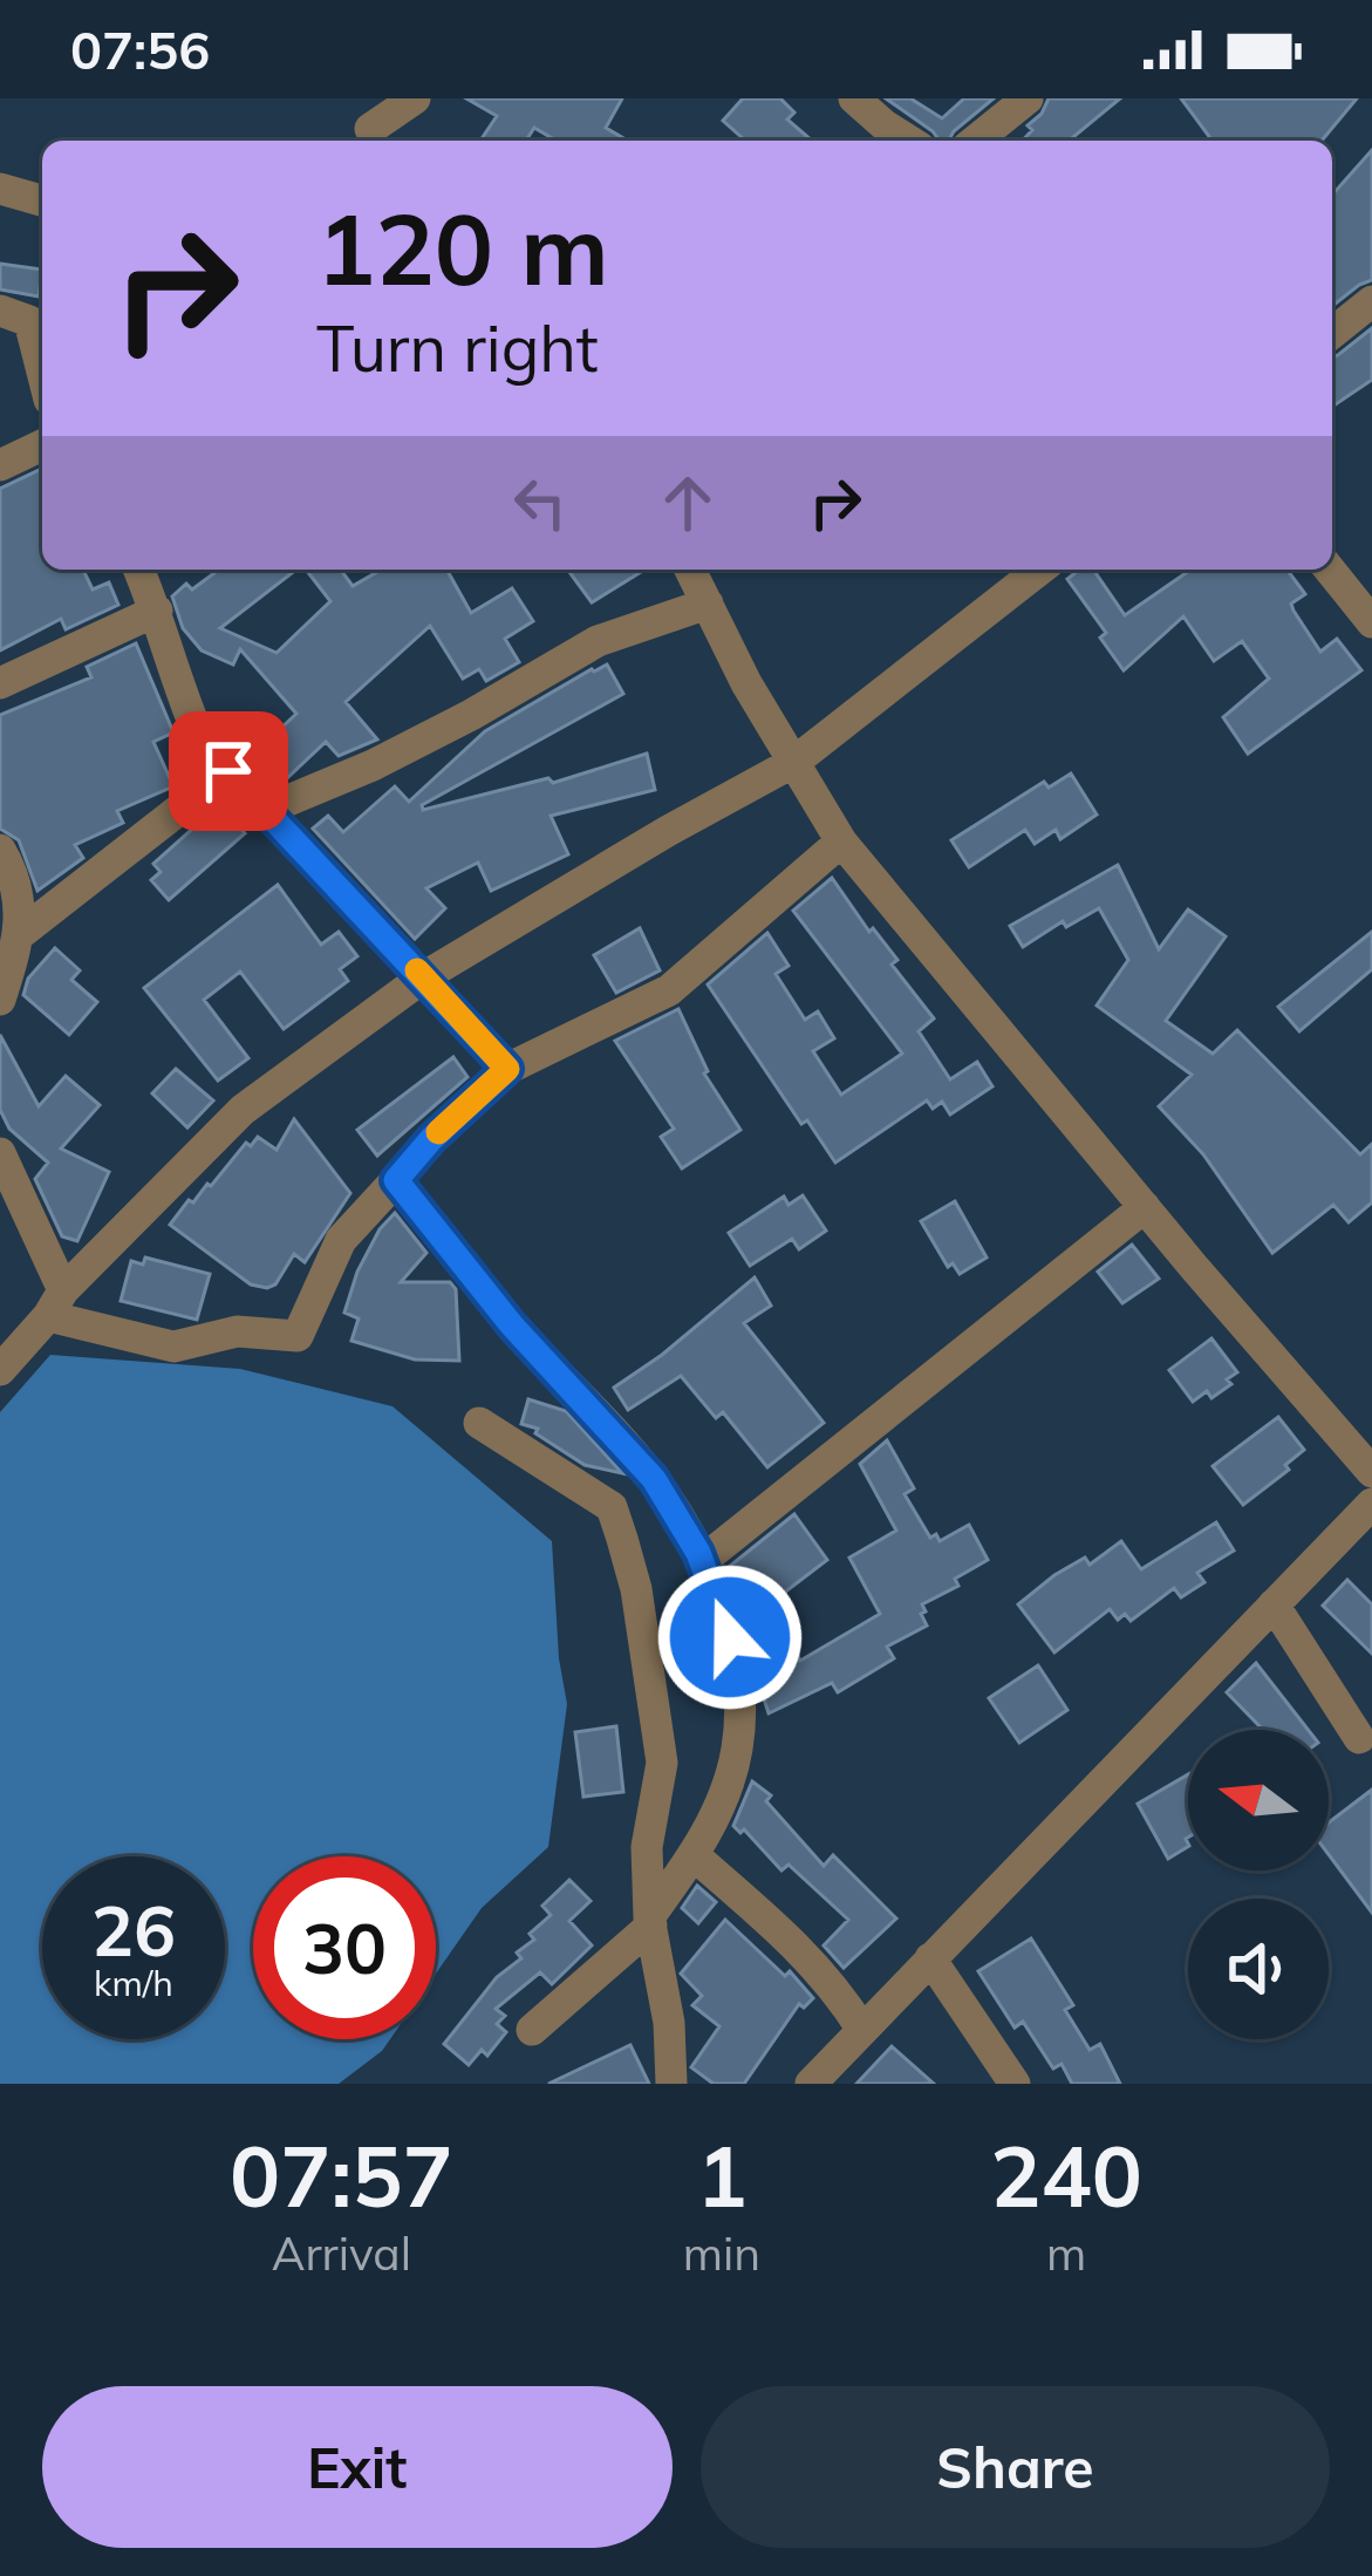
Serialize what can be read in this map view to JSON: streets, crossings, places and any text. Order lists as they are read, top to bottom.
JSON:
{
  "north": "left",
  "page": {
    "status": "07:56",
    "turn": ["120 m", "Turn right"],
    "speed": "26 km/h",
    "limit": "30",
    "eta": [
      "07:57",
      "Arrival",
      "1",
      "min",
      "240",
      "m"
    ],
    "buttons": ["Exit", "Share"]
  }
}
